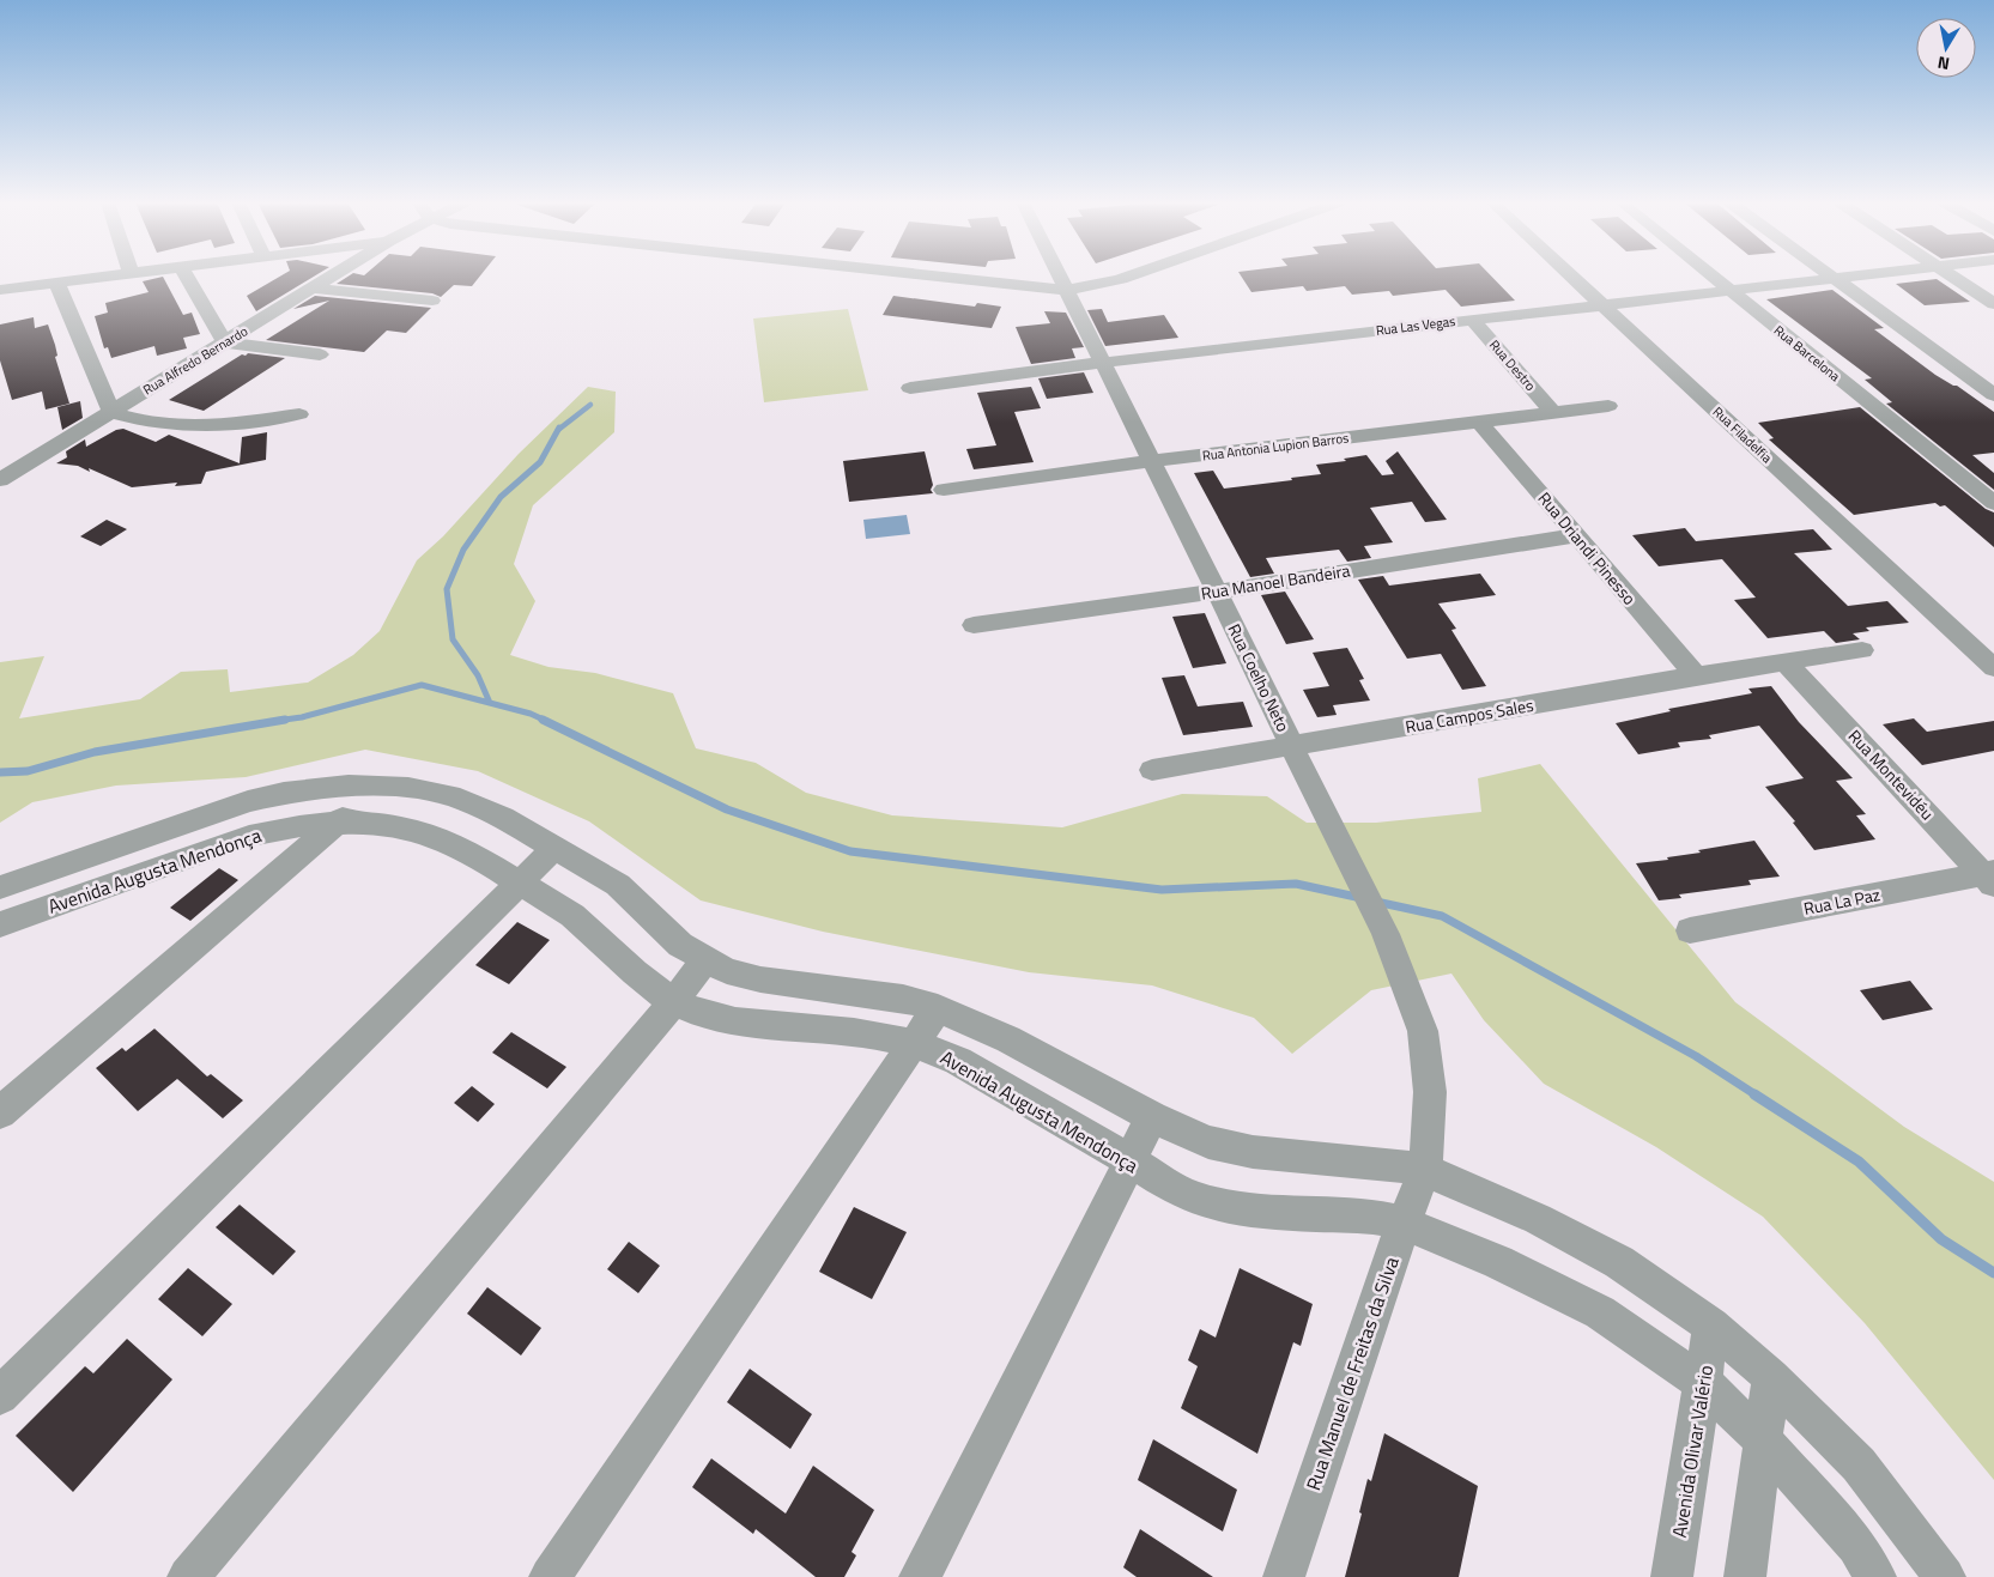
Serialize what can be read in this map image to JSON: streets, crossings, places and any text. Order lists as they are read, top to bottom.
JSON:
{
  "streets": {
    "street": [
      "Rua Las Vegas",
      "Rua Barcelona",
      "Rua Alfredo Bernardo",
      "Rua Destro",
      "Rua Filadelfia",
      "Rua Antonia Lupion Barros",
      "Rua Driandi Pinesso",
      "Rua Manoel Bandeira",
      "Rua Coelho Neto",
      "Rua Campos Sales",
      "Rua Montevidéu",
      "Avenida Augusta Mendonça",
      "Rua La Paz",
      "Rua Manuel de Freitas da Silva",
      "Avenida Olivar Valério"
    ]
  },
  "crossings": [
    ["Rua Las Vegas", "Rua Barcelona"],
    ["Rua Las Vegas", "Rua Destro"],
    ["Rua Las Vegas", "Rua Filadelfia"],
    ["Rua Las Vegas", "Rua Coelho Neto"],
    ["Rua Destro", "Rua Antonia Lupion Barros"],
    ["Rua Antonia Lupion Barros", "Rua Driandi Pinesso"],
    ["Rua Antonia Lupion Barros", "Rua Coelho Neto"],
    ["Rua Driandi Pinesso", "Rua Manoel Bandeira"],
    ["Rua Driandi Pinesso", "Rua Campos Sales"],
    ["Rua Manoel Bandeira", "Rua Coelho Neto"],
    ["Rua Coelho Neto", "Rua Campos Sales"],
    ["Rua Coelho Neto", "Rua Manuel de Freitas da Silva"],
    ["Rua Campos Sales", "Rua Montevidéu"],
    ["Rua Montevidéu", "Rua La Paz"],
    ["Avenida Augusta Mendonça", "Rua Manuel de Freitas da Silva"],
    ["Avenida Augusta Mendonça", "Avenida Olivar Valério"]
  ],
  "north": "bottom"
}
